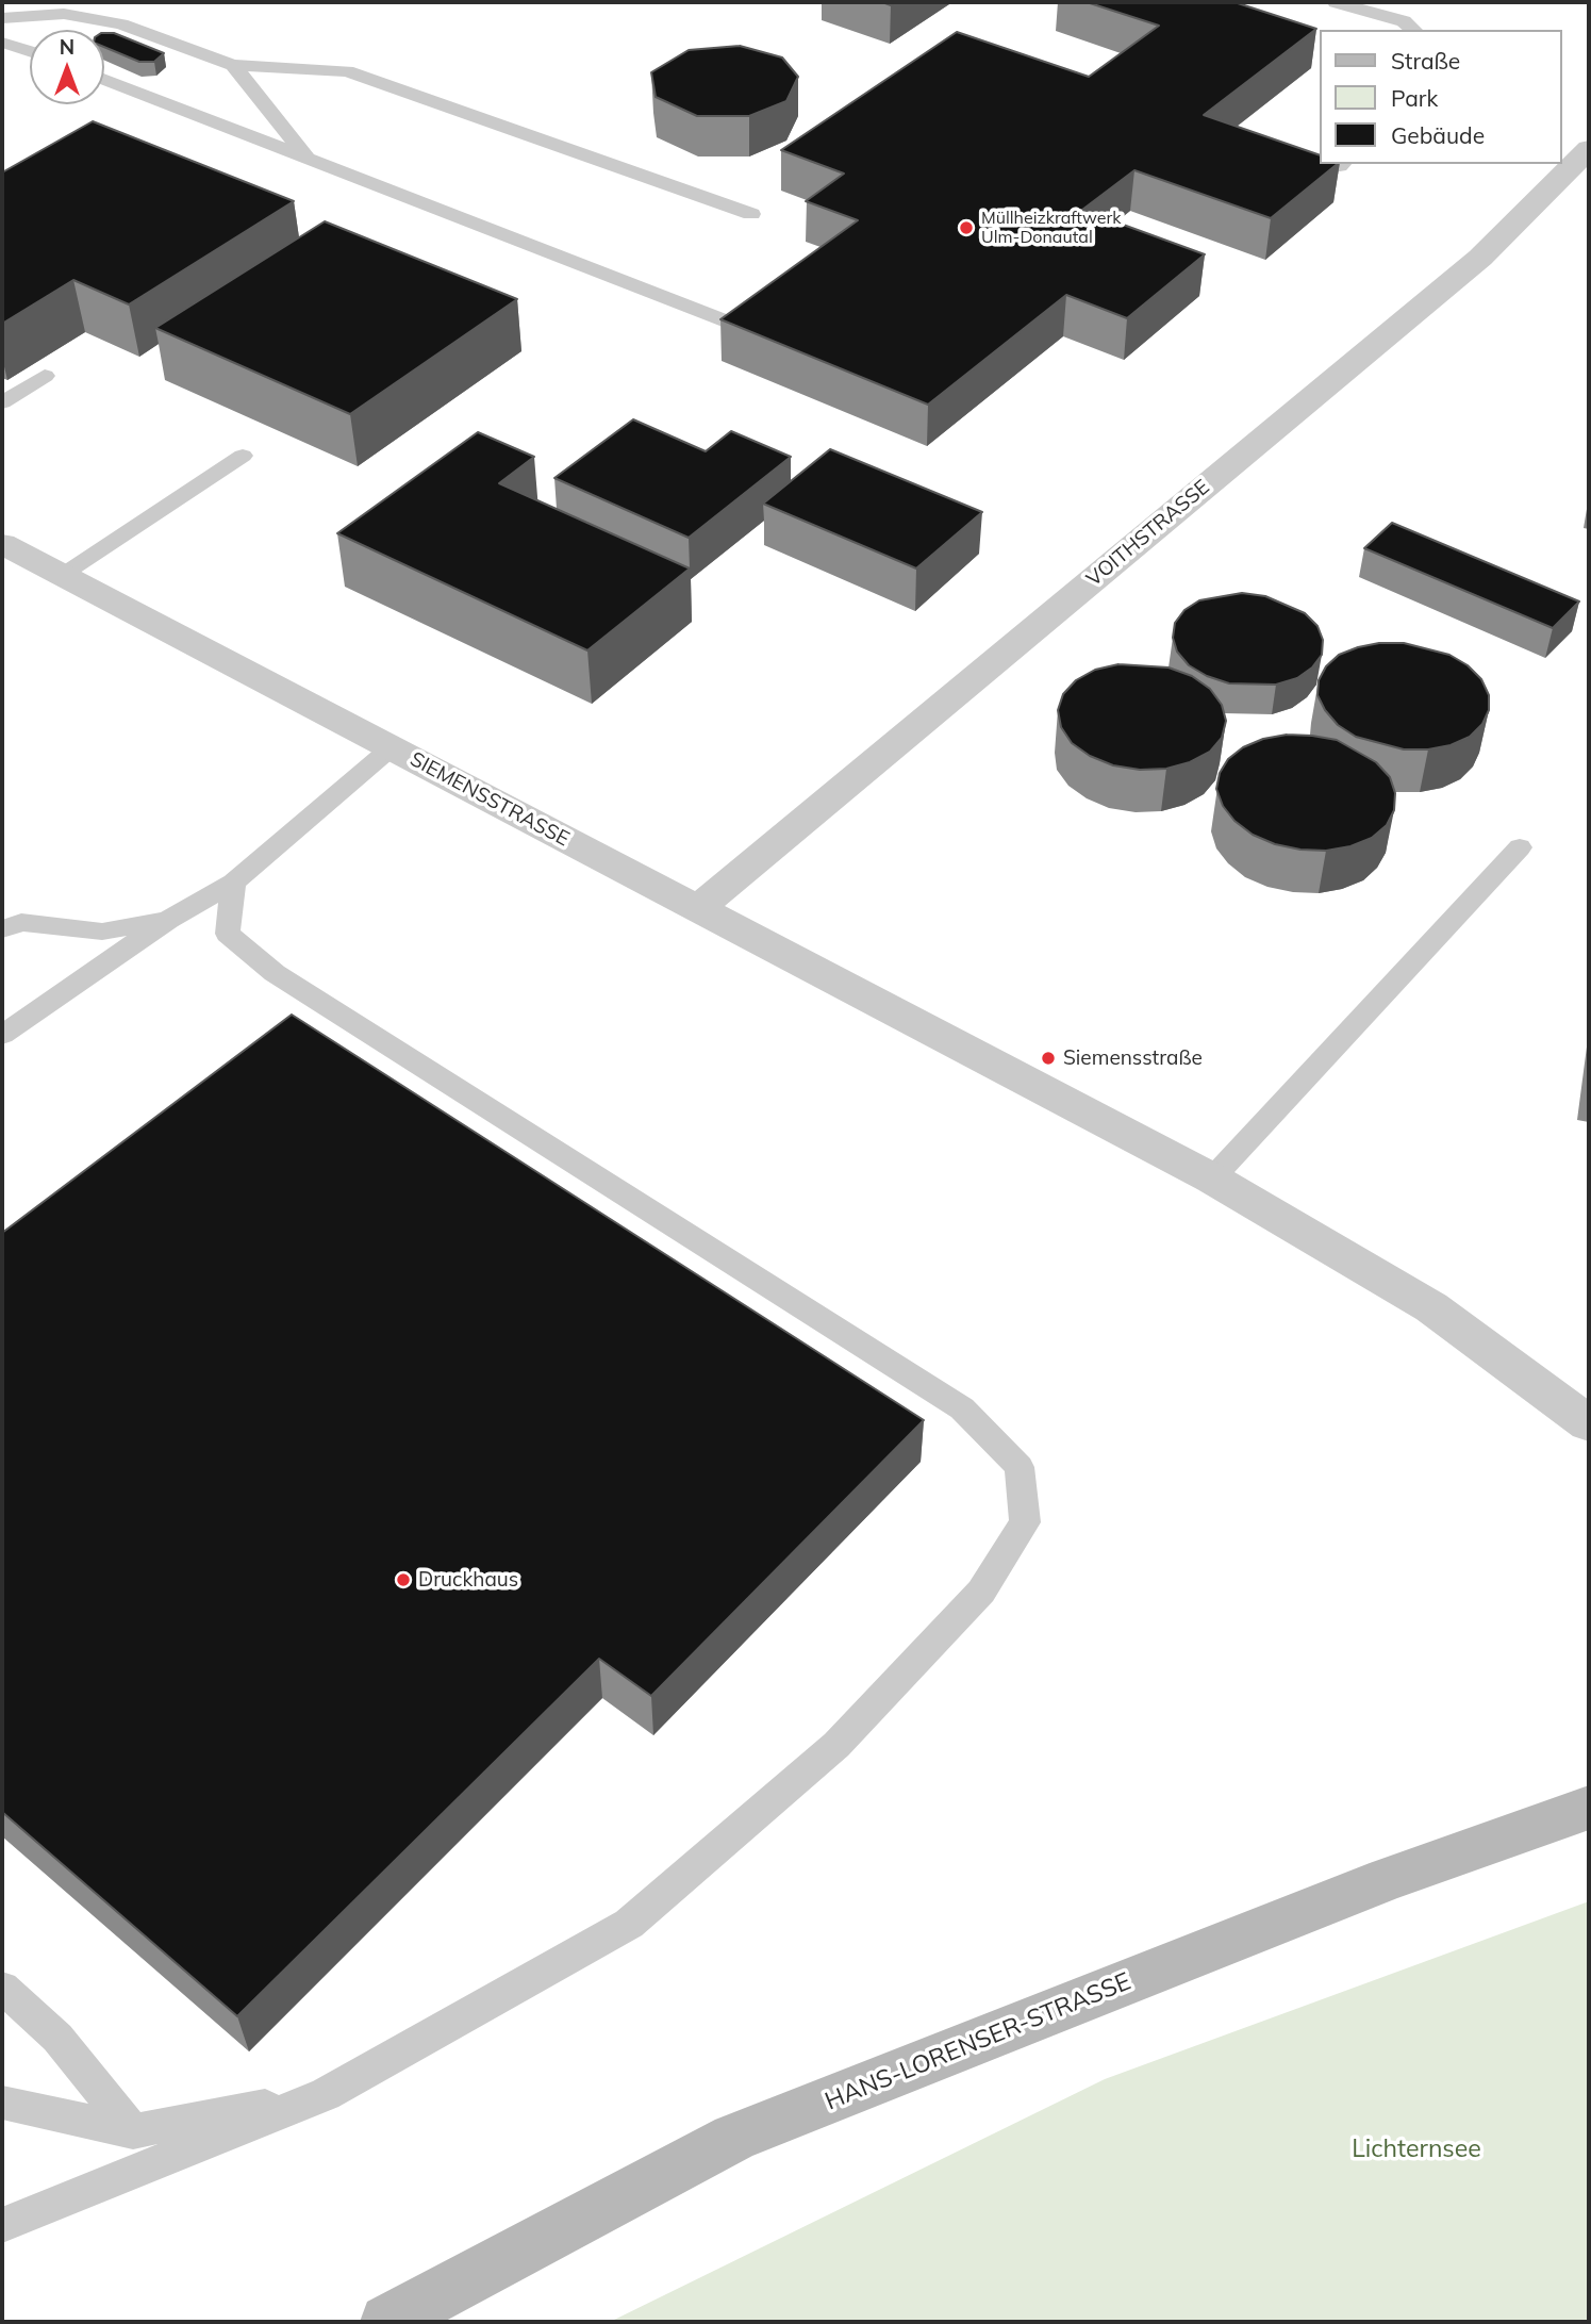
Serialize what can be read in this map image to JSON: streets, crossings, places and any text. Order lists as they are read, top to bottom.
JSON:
{
  "streets": {
    "street": ["VOITHSTRASSE", "SIEMENSSTRASSE", "HANS-LORENSER-STRASSE"]
  },
  "crossings": [
    ["VOITHSTRASSE", "SIEMENSSTRASSE"]
  ],
  "parks": ["Lichternsee"],
  "places": ["Müllheizkraftwerk Ulm-Donautal", "Siemensstraße", "Druckhaus"],
  "legend": ["Straße", "Park", "Gebäude"],
  "north": "top"
}
